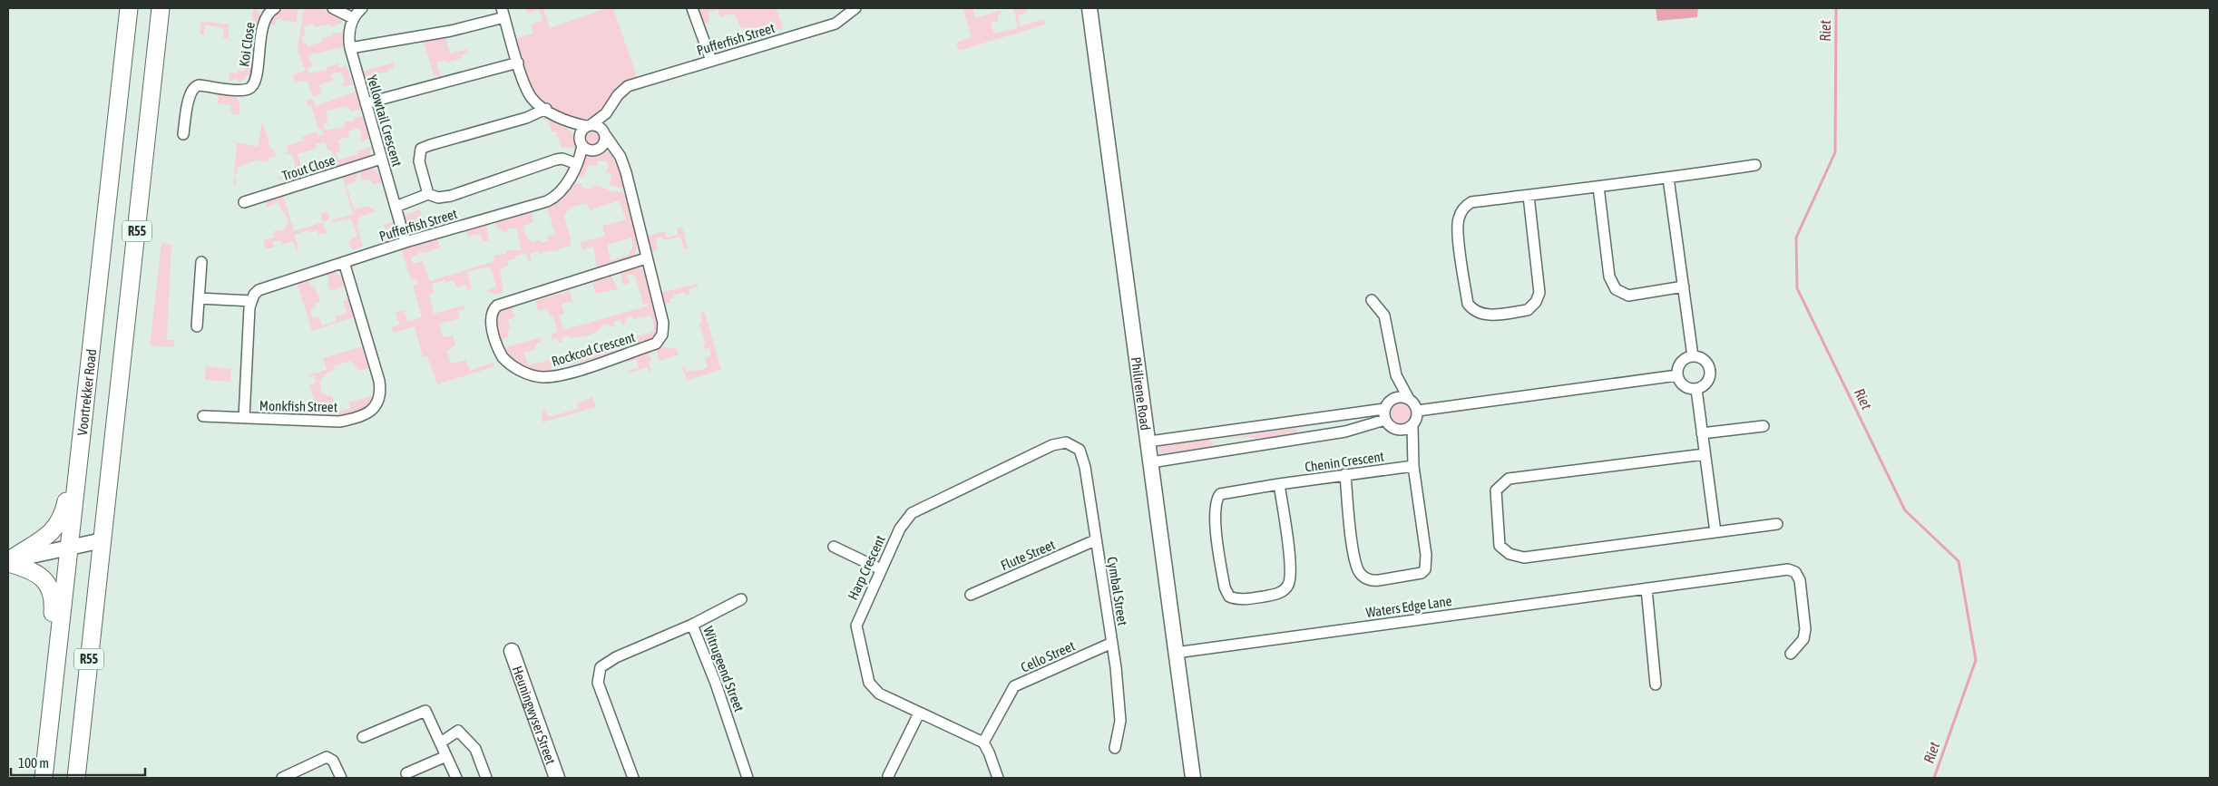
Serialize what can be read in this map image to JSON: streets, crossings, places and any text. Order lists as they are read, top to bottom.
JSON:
{
  "streets": {
    "main road": ["R55", "Voortrekker Road"],
    "street": [
      "Pufferfish Street",
      "Koi Close",
      "Yellowtail Crescent",
      "Trout Close",
      "Rockcod Crescent",
      "Philirene Road",
      "Monkfish Street",
      "Chenin Crescent",
      "Flute Street",
      "Harp Crescent",
      "Cymbal Street",
      "Waters Edge Lane",
      "Cello Street",
      "Witrugeend Street",
      "Heuningwyser Street"
    ]
  },
  "crossings": [
    ["Pufferfish Street", "Yellowtail Crescent"],
    ["Pufferfish Street", "Rockcod Crescent"],
    ["Pufferfish Street", "Monkfish Street"],
    ["Yellowtail Crescent", "Trout Close"],
    ["Philirene Road", "Waters Edge Lane"],
    ["Flute Street", "Cymbal Street"],
    ["Harp Crescent", "Cymbal Street"],
    ["Harp Crescent", "Cello Street"],
    ["Cymbal Street", "Cello Street"]
  ],
  "water": ["Riet"],
  "scale_bar": "100 m"
}
